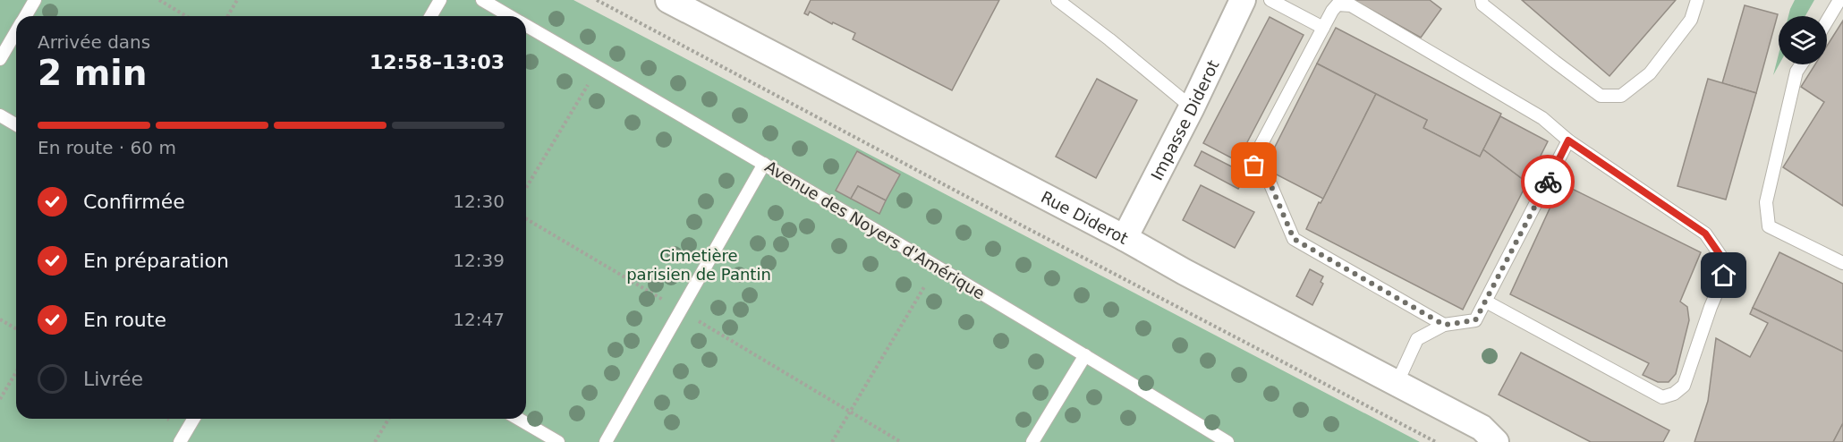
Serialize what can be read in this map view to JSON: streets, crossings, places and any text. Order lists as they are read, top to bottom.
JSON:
{
  "streets": {
    "street": ["Impasse Diderot", "Rue Diderot"],
    "lane": ["Avenue des Noyers d'Amérique"]
  },
  "crossings": [
    ["Impasse Diderot", "Rue Diderot"]
  ],
  "parks": ["Cimetière parisien de Pantin"],
  "page": {
    "heading": ["2 min", "Arrivée dans", "12:58–13:03"],
    "bar": "En route · 60 m",
    "list": [
      ["Confirmée", "12:30"],
      ["En préparation", "12:39"],
      ["En route", "12:47"],
      "Livrée"
    ]
  }
}
